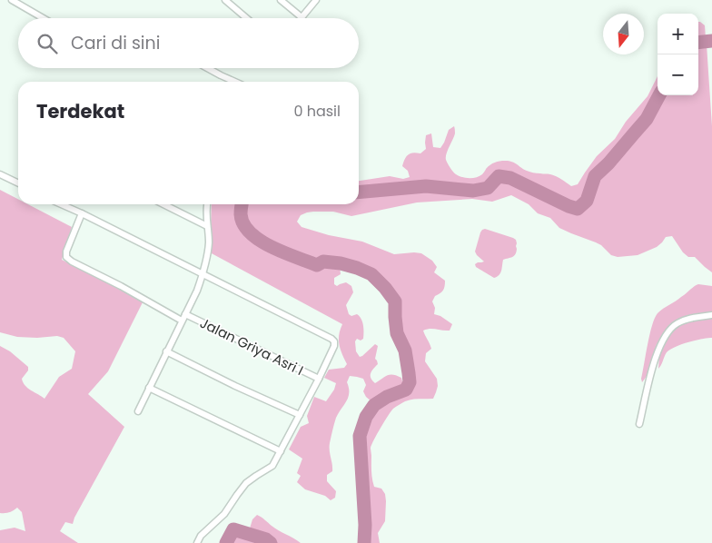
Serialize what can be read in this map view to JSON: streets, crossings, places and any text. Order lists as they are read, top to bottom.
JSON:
{
  "streets": {
    "street": ["Jalan Griya Asri I"]
  },
  "north": "bottom",
  "page": {
    "map_buttons": ["+", "−"],
    "search": "Cari di sini",
    "heading": ["Terdekat", "0 hasil"]
  }
}
